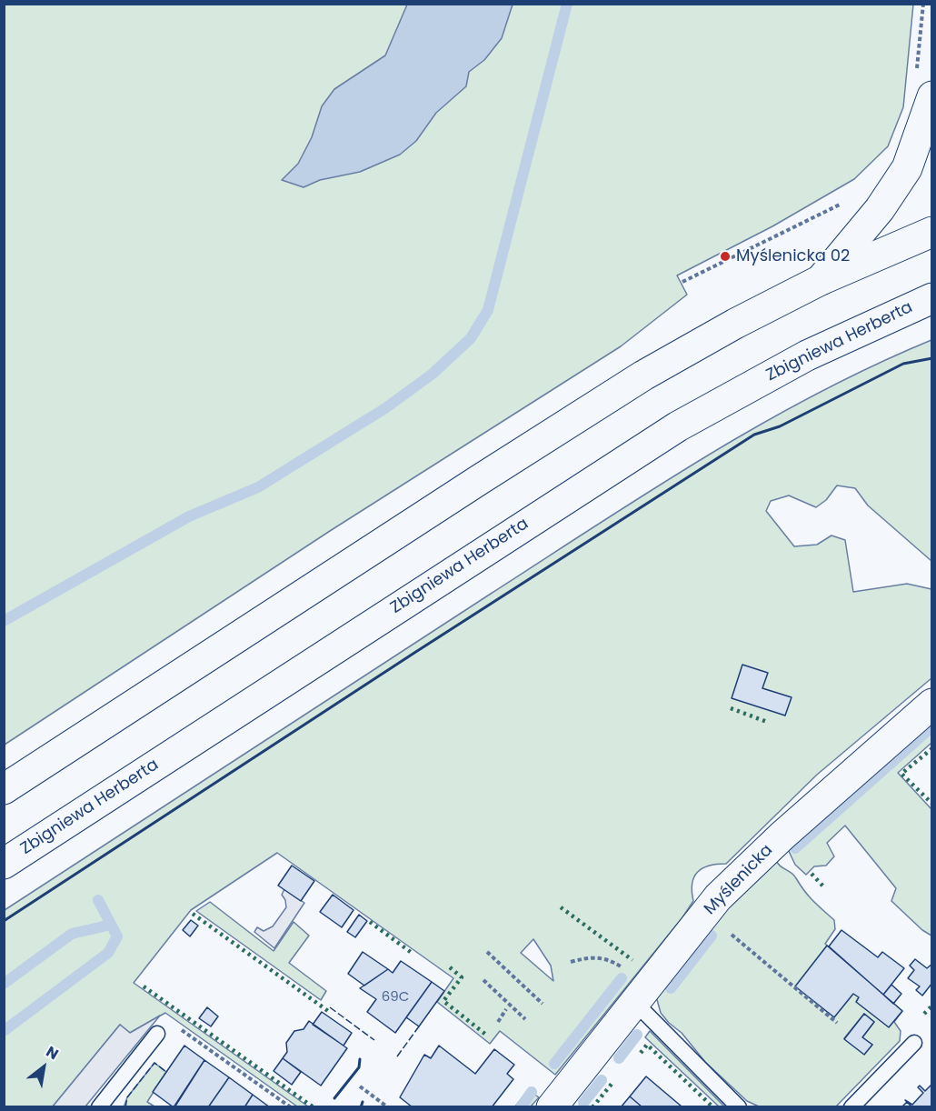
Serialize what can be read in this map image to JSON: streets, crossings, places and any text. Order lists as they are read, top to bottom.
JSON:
{
  "streets": {
    "main road": ["Zbigniewa Herberta", "Myślenicka"]
  },
  "places": ["Myślenicka 02"],
  "house_numbers": ["69C"],
  "north": "top right"
}
